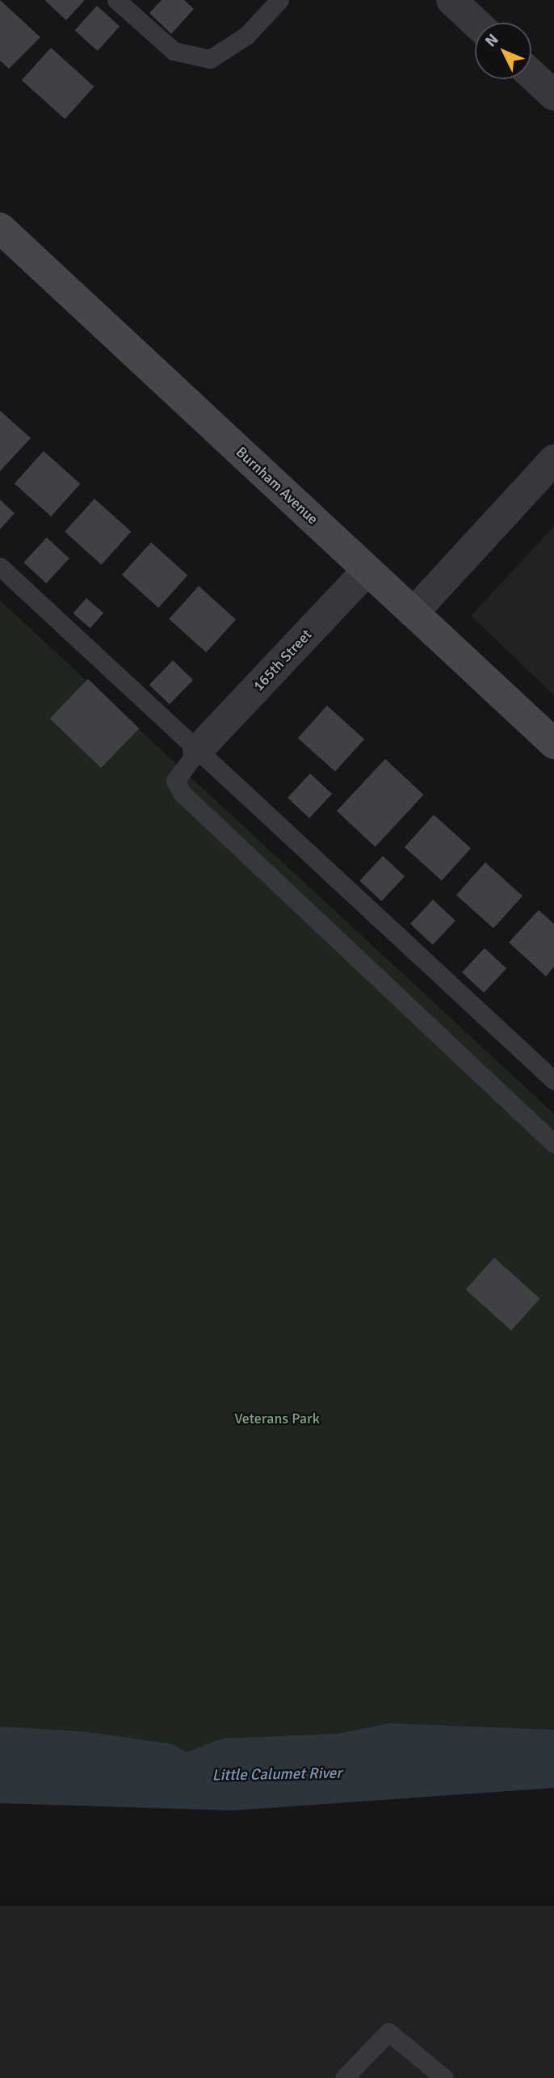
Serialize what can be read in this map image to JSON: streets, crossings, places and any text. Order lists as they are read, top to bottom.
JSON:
{
  "streets": {
    "main road": ["Burnham Avenue"],
    "street": ["165th Street"]
  },
  "crossings": [
    ["Burnham Avenue", "165th Street"]
  ],
  "water": ["Little Calumet River"],
  "parks": ["Veterans Park"],
  "north": "top left"
}
